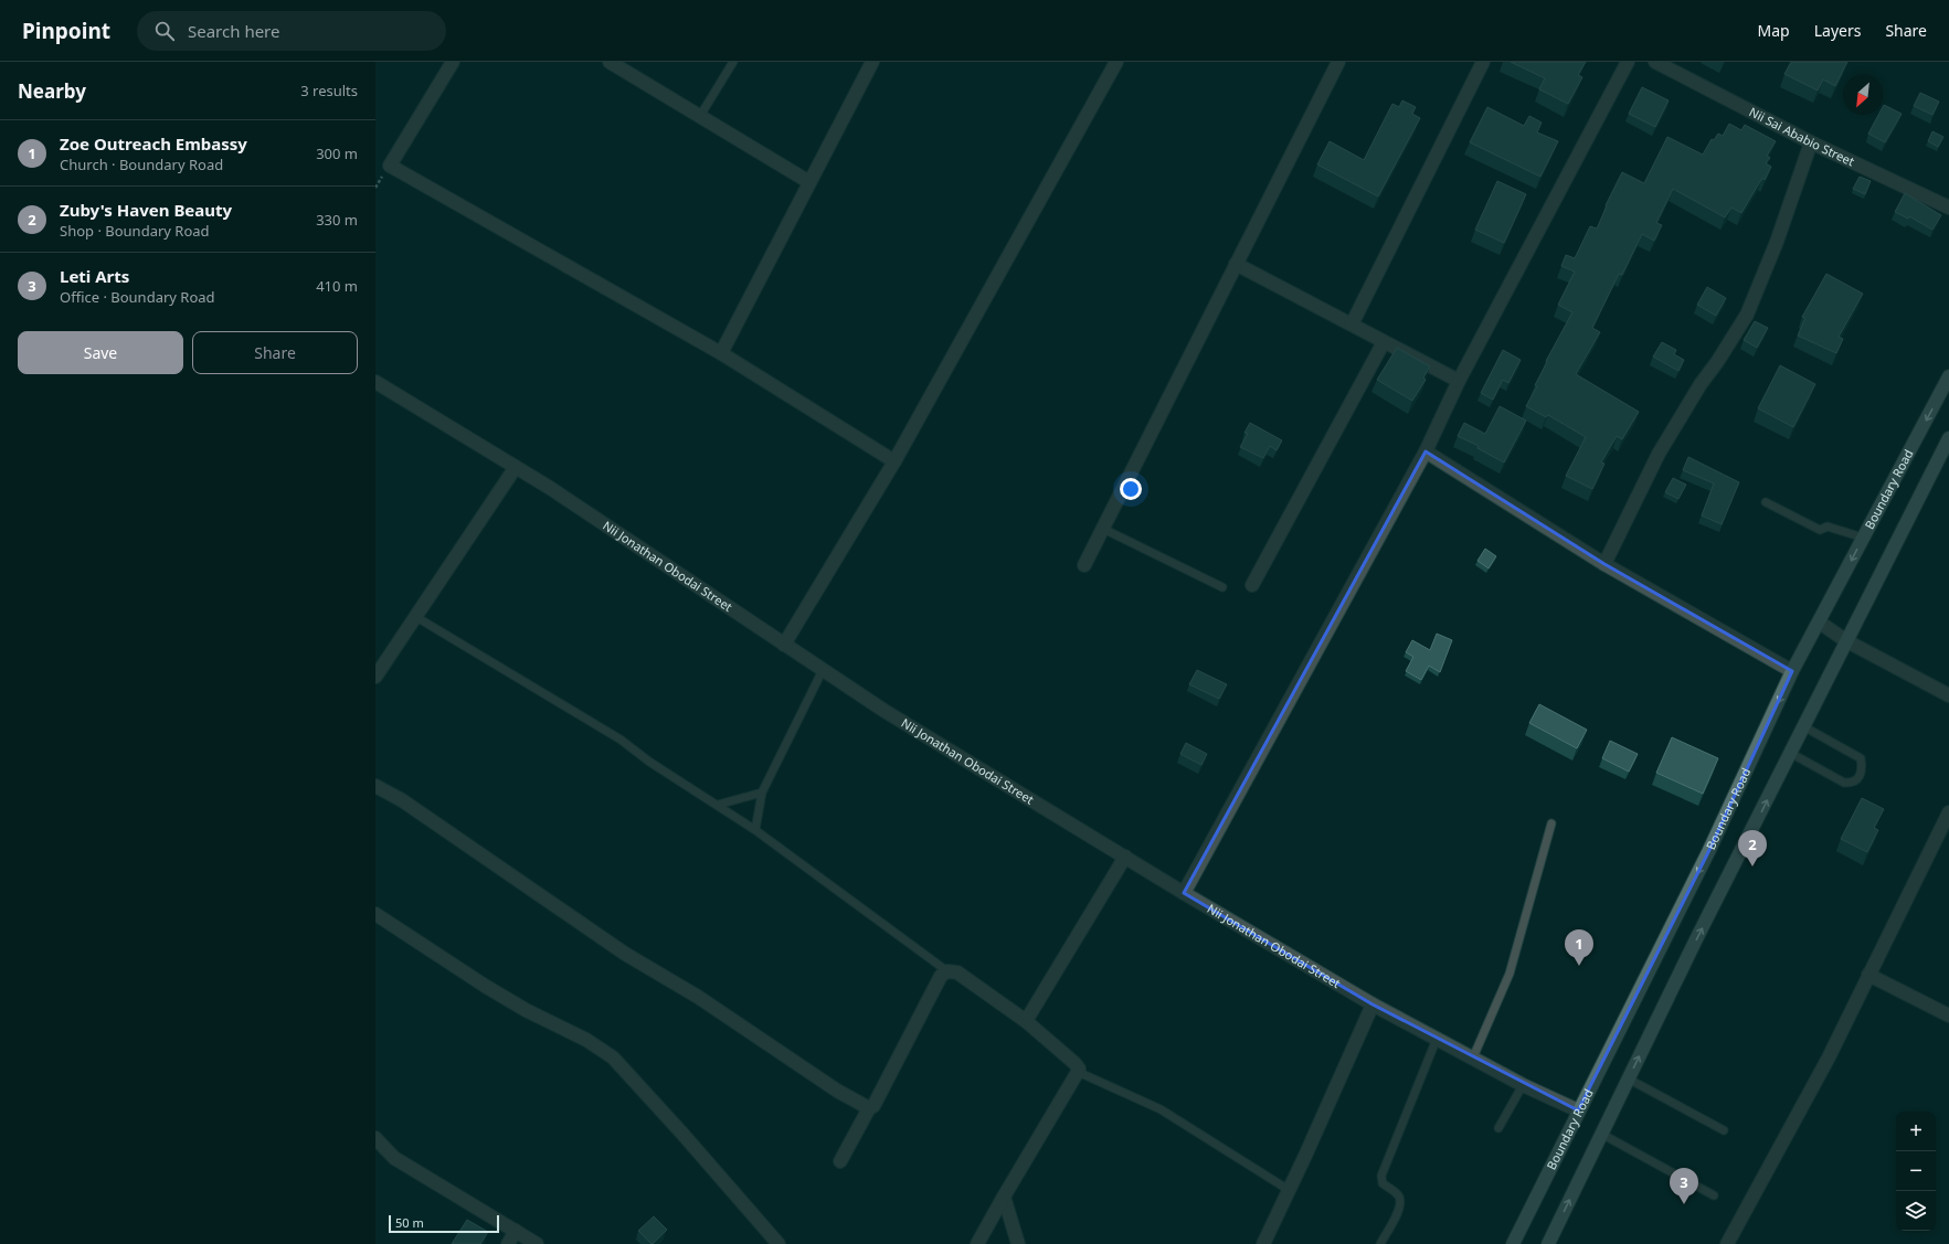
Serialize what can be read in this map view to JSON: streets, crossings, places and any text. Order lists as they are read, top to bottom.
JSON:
{
  "streets": {
    "main road": ["Boundary Road"],
    "street": ["Nii Sai Ababio Street", "Nii Jonathan Obodai Street"]
  },
  "crossings": [
    ["Boundary Road", "Nii Jonathan Obodai Street"]
  ],
  "scale_bar": "50 m",
  "north": "bottom left",
  "page": {
    "header": "Pinpoint",
    "search": "Search here",
    "nav": ["Map", "Layers", "Share"],
    "heading": ["Nearby", "3 results"],
    "list": [
      {
        "mark": "1",
        "name": "Zoe Outreach Embassy",
        "note": "Church · Boundary Road",
        "value": "300 m"
      },
      {
        "mark": "2",
        "name": "Zuby's Haven Beauty",
        "note": "Shop · Boundary Road",
        "value": "330 m"
      },
      {
        "mark": "3",
        "name": "Leti Arts",
        "note": "Office · Boundary Road",
        "value": "410 m"
      }
    ],
    "buttons": ["Save", "Share"],
    "pins": ["2", "1", "3"],
    "map_buttons": ["+", "−"],
    "scale": "50 m"
  }
}
